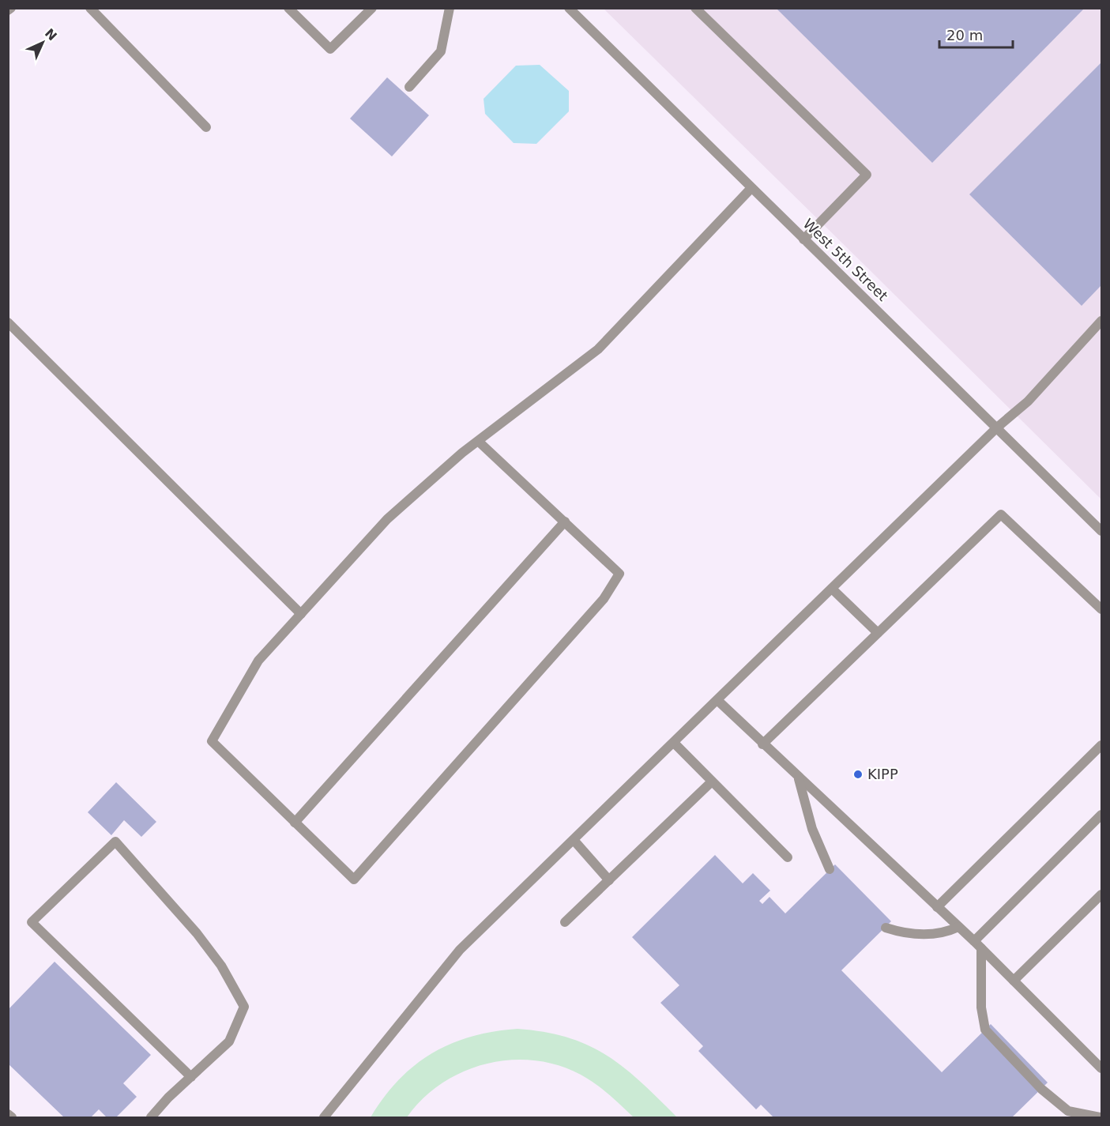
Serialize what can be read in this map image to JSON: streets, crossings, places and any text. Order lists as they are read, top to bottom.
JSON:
{
  "streets": {
    "street": ["West 5th Street"]
  },
  "places": ["KIPP"],
  "scale_bar": "20 m",
  "north": "top right"
}
